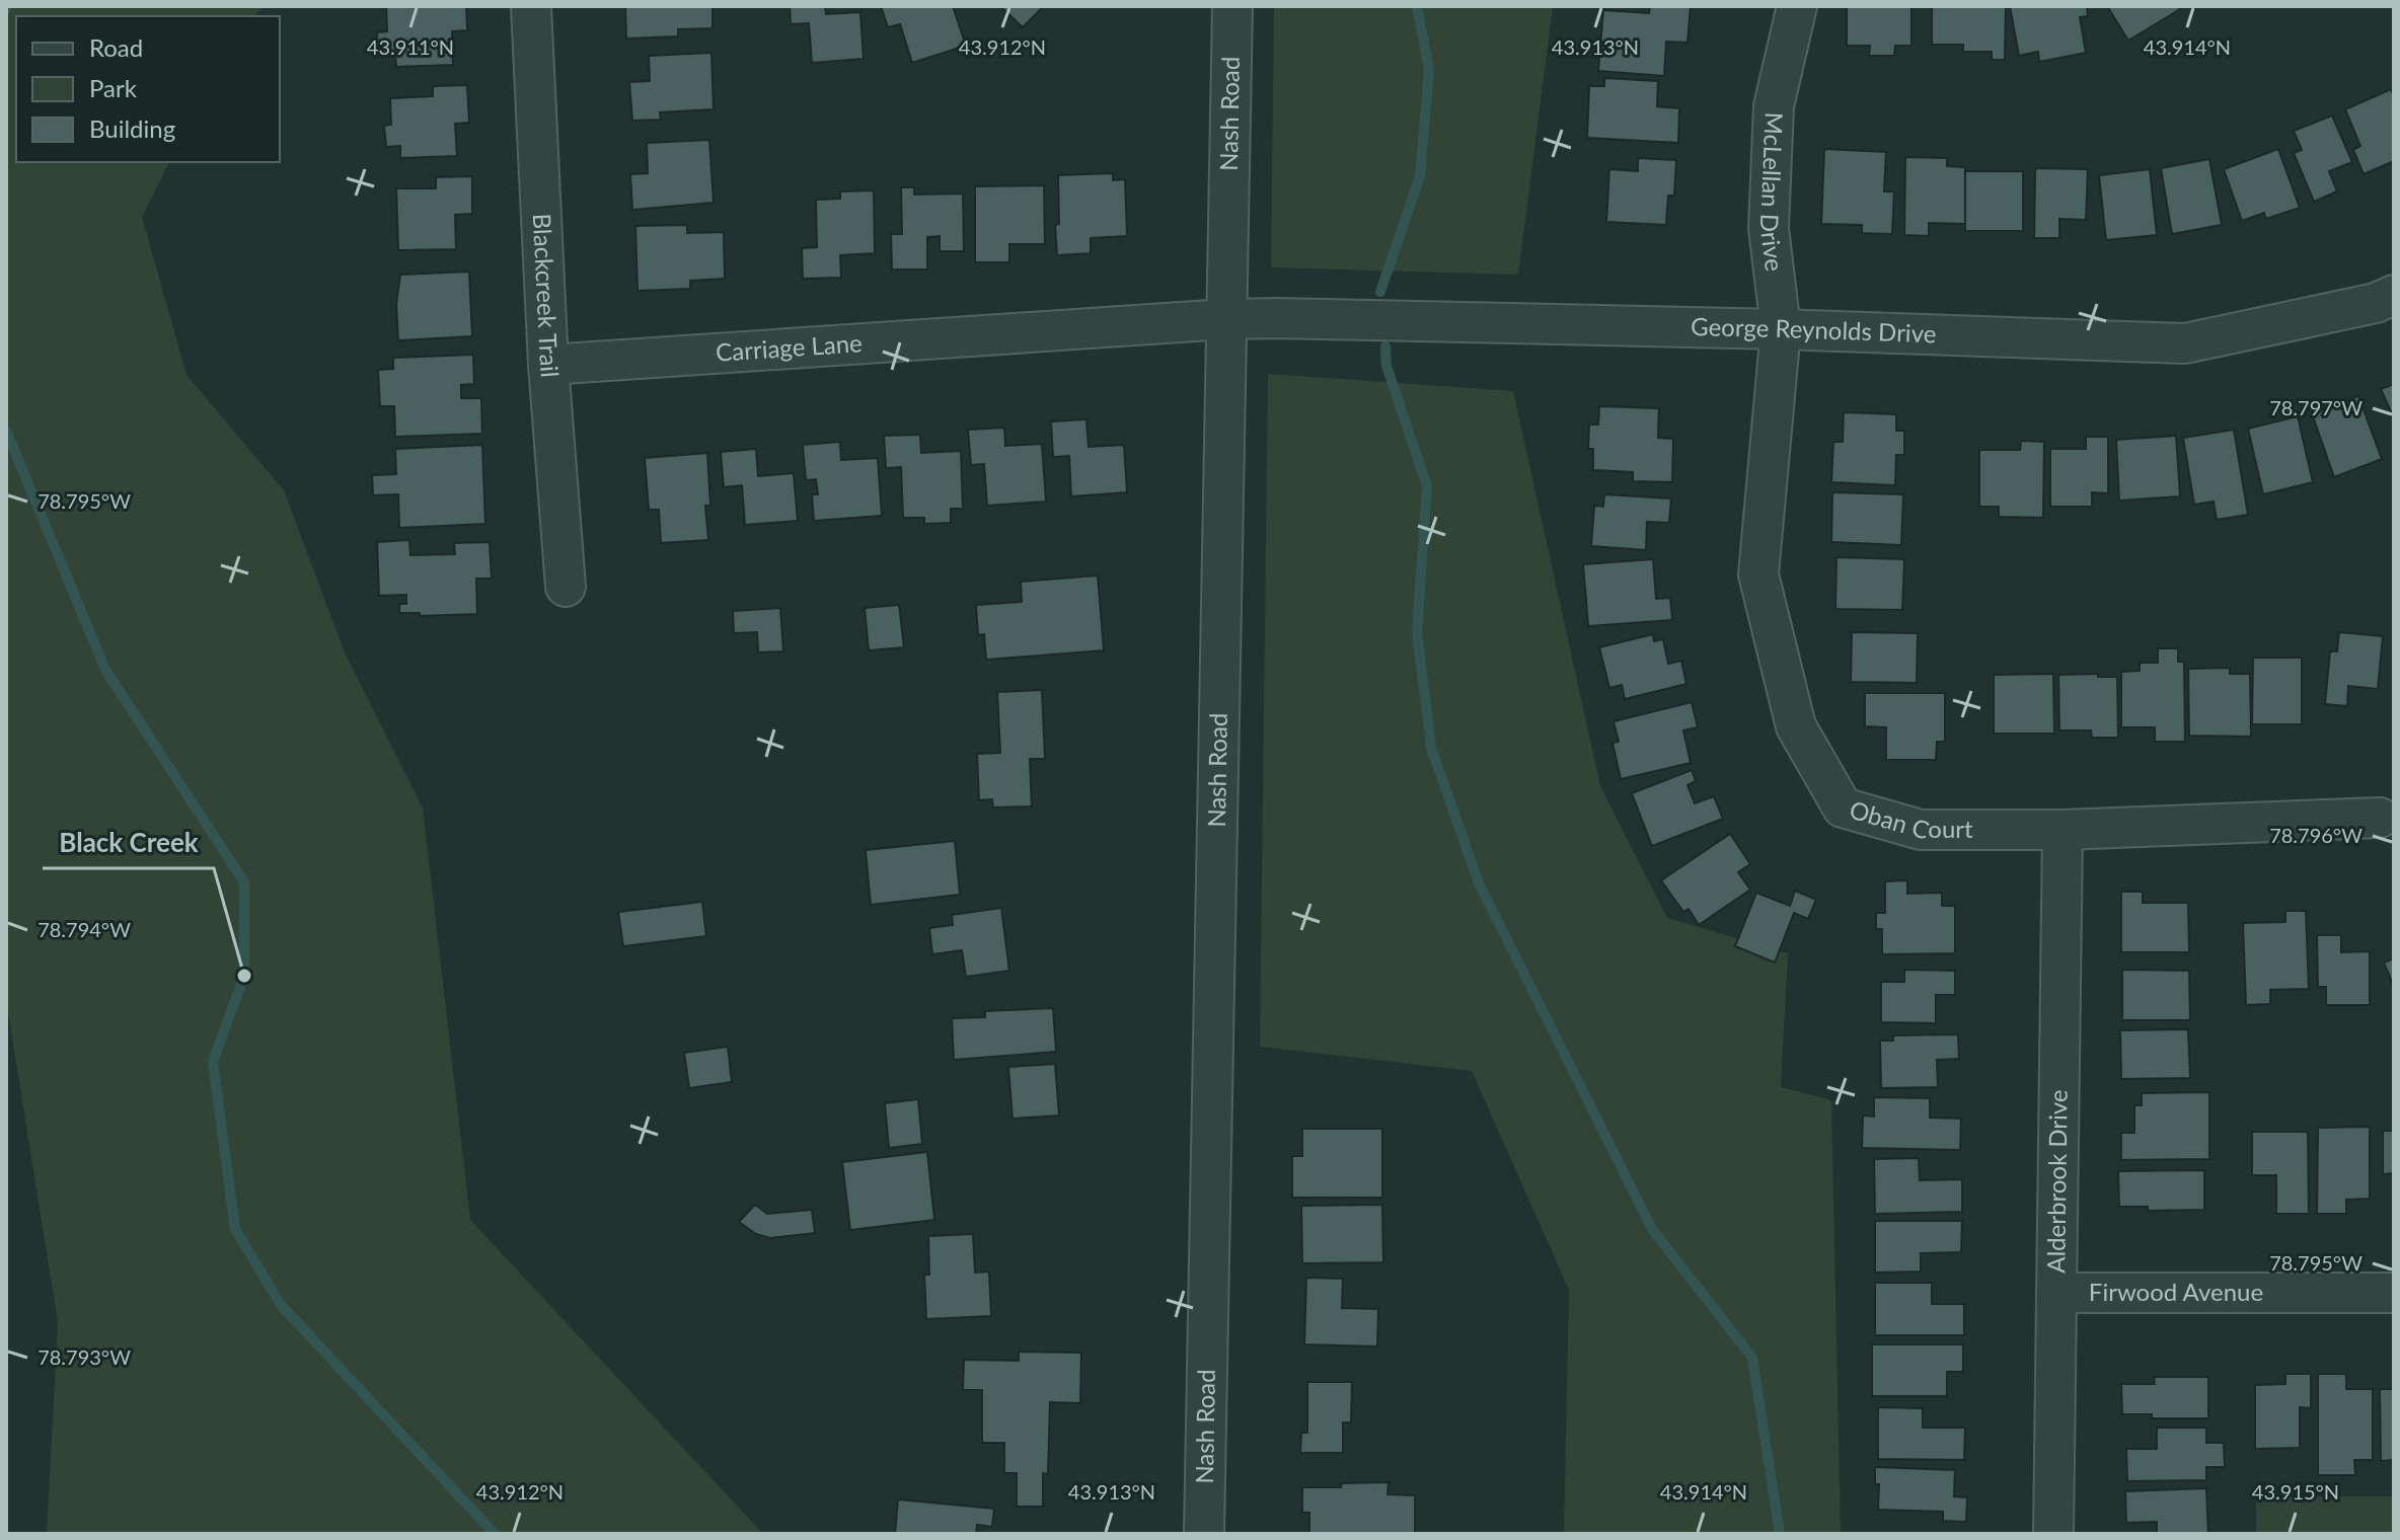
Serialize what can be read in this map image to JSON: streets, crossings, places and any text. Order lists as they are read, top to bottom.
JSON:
{
  "streets": {
    "street": [
      "Nash Road",
      "McLellan Drive",
      "Blackcreek Trail",
      "George Reynolds Drive",
      "Carriage Lane",
      "Oban Court",
      "Alderbrook Drive",
      "Firwood Avenue"
    ]
  },
  "crossings": [
    ["Nash Road", "George Reynolds Drive"],
    ["Nash Road", "Carriage Lane"],
    ["McLellan Drive", "George Reynolds Drive"],
    ["McLellan Drive", "Oban Court"],
    ["Blackcreek Trail", "Carriage Lane"],
    ["George Reynolds Drive", "Carriage Lane"],
    ["George Reynolds Drive", "Oban Court"],
    ["Oban Court", "Alderbrook Drive"],
    ["Alderbrook Drive", "Firwood Avenue"]
  ],
  "places": ["Black Creek"],
  "legend": ["Road", "Park", "Building"],
  "coordinates": [
    "43.911°N",
    "43.912°N",
    "43.913°N",
    "43.914°N",
    "78.797°W",
    "78.795°W",
    "78.796°W",
    "78.794°W",
    "78.793°W",
    "43.915°N"
  ]
}
